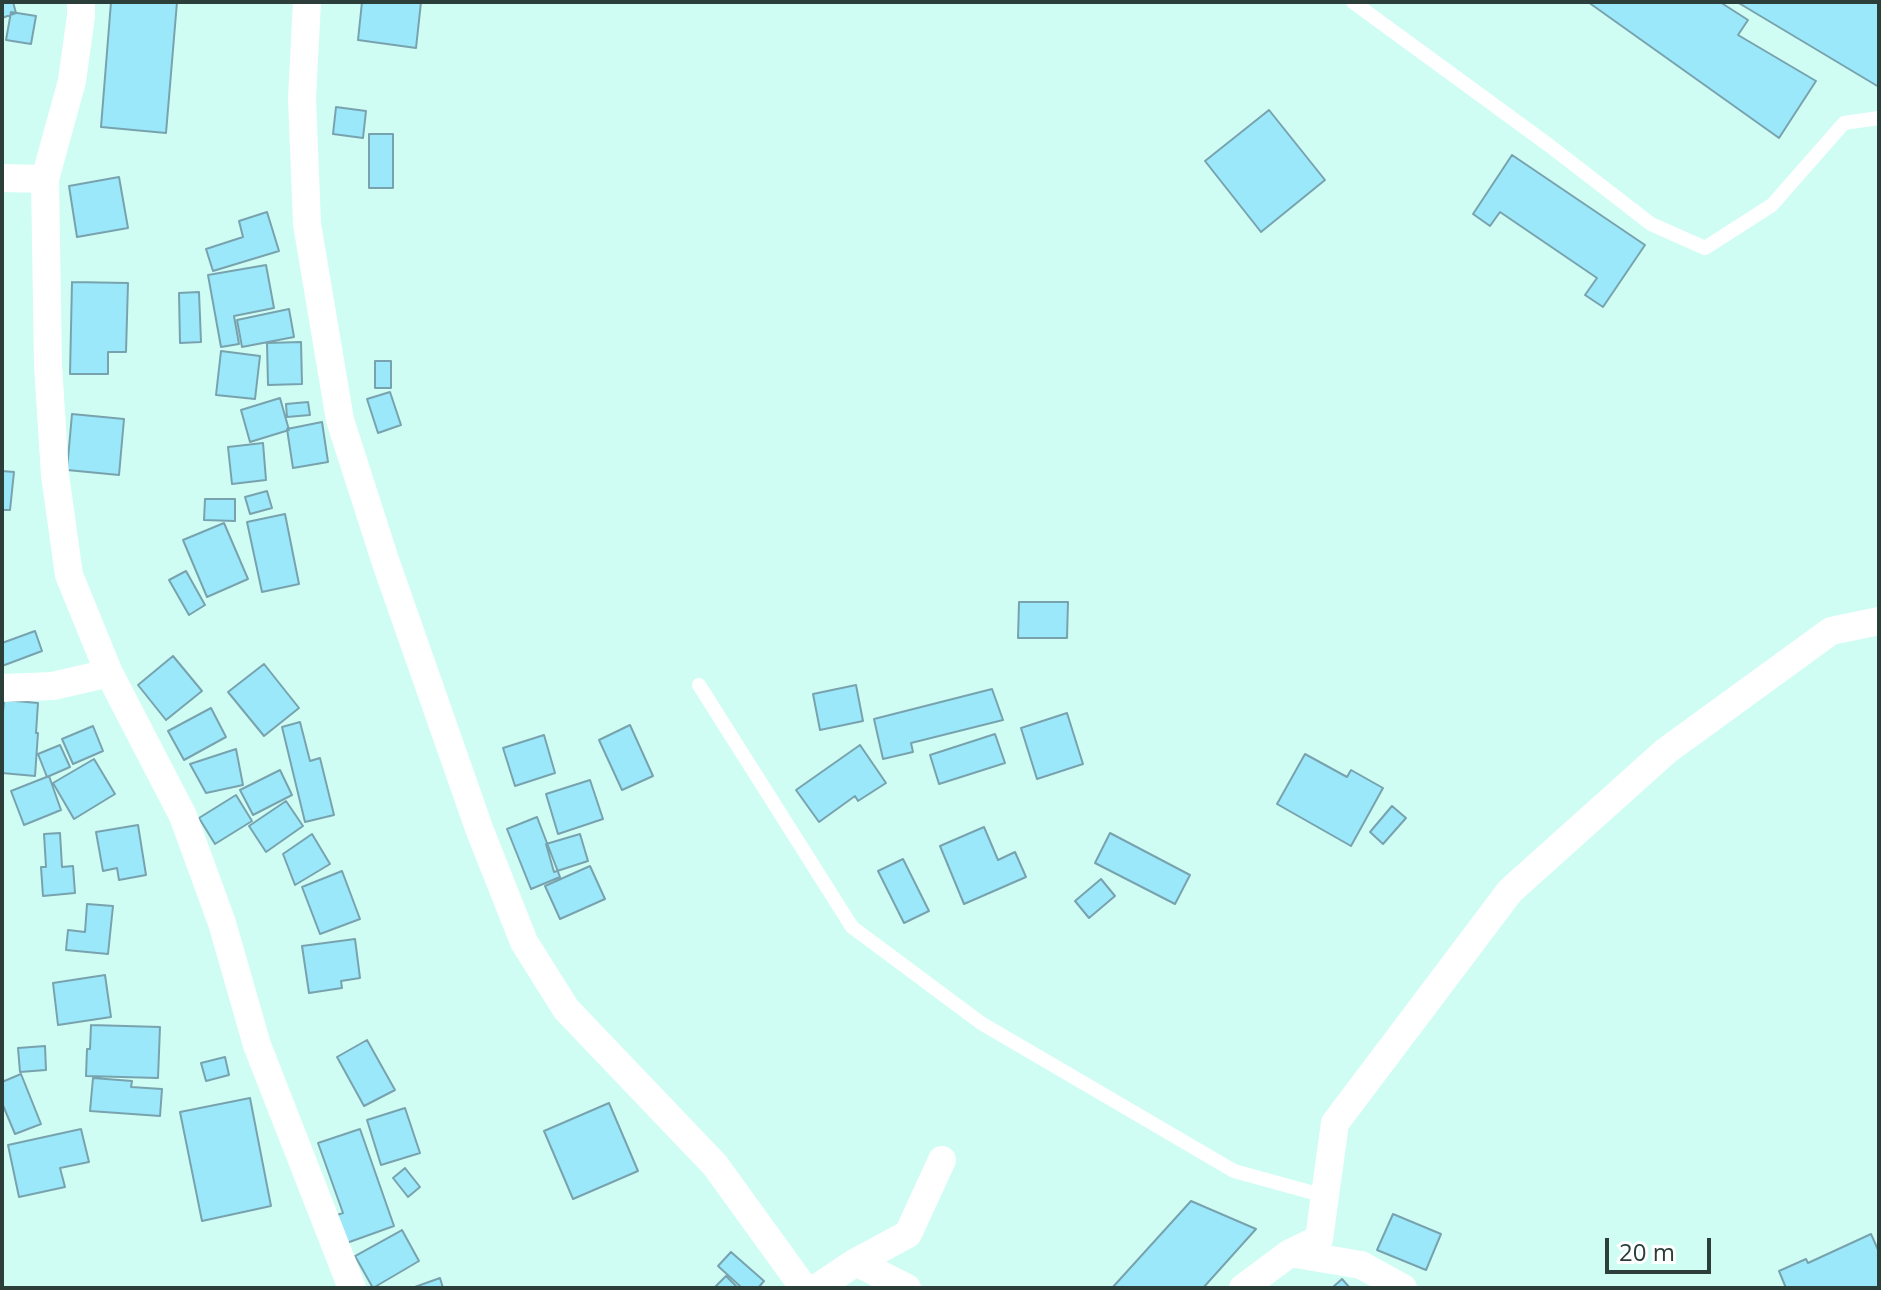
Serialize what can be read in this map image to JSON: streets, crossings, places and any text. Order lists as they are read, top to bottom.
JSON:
{
  "scale_bar": "20 m"
}
